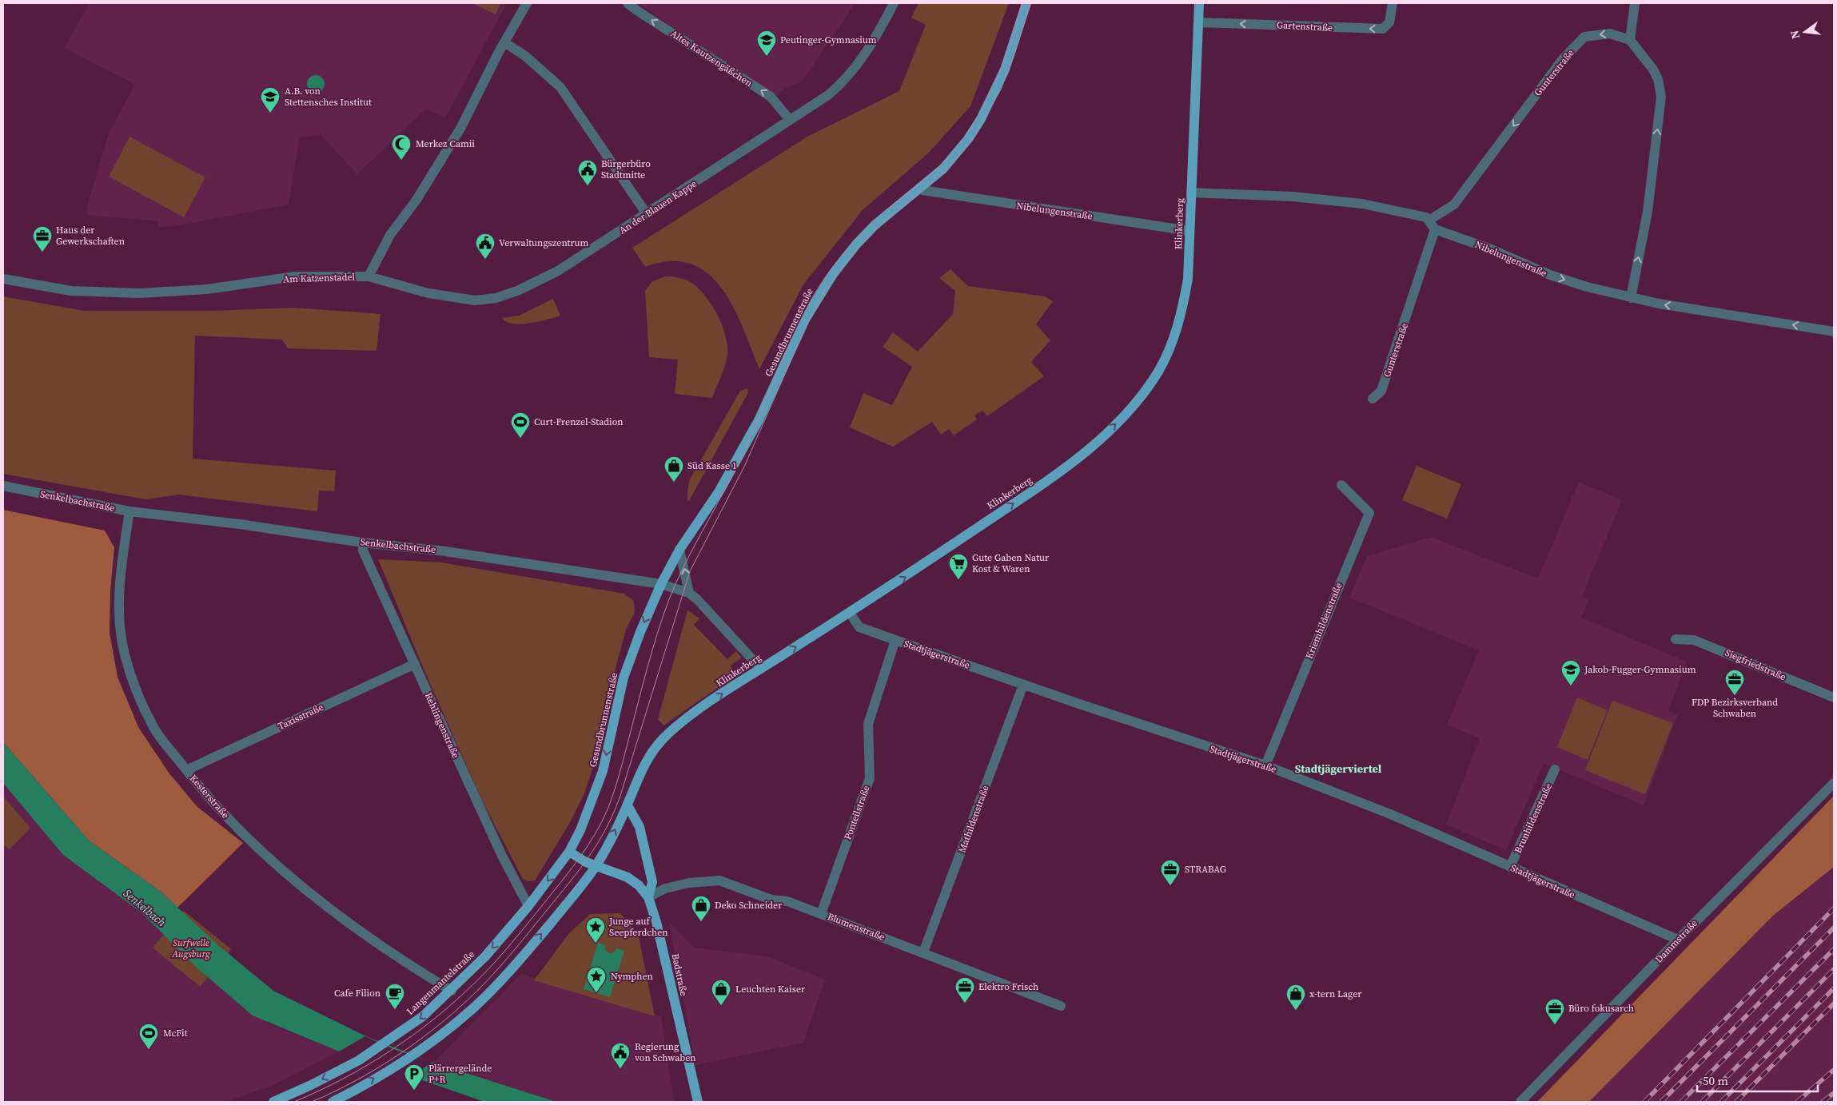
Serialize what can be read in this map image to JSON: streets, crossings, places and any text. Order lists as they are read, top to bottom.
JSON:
{
  "streets": {
    "main road": [
      "Klinkerberg",
      "Gesundbrunnenstraße",
      "Badstraße",
      "Langenmantelstraße"
    ],
    "street": [
      "Gartenstraße",
      "Altes Kautzengäßchen",
      "Gunterstraße",
      "An der Blauen Kappe",
      "Nibelungenstraße",
      "Am Katzenstadel",
      "Senkelbachstraße",
      "Kriemhildenstraße",
      "Stadtjägerstraße",
      "Siegfriedstraße",
      "Taxisstraße",
      "Rehlingenstraße",
      "Kesterstraße",
      "Ponteilstraße",
      "Brunhildenstraße",
      "Mathildenstraße",
      "Blumenstraße",
      "Dammstraße"
    ]
  },
  "crossings": [
    ["Gartenstraße", "Klinkerberg"],
    ["Altes Kautzengäßchen", "An der Blauen Kappe"],
    ["Gunterstraße", "Nibelungenstraße"],
    ["An der Blauen Kappe", "Am Katzenstadel"],
    ["Nibelungenstraße", "Klinkerberg"],
    ["Nibelungenstraße", "Gesundbrunnenstraße"],
    ["Klinkerberg", "Senkelbachstraße"],
    ["Klinkerberg", "Stadtjägerstraße"],
    ["Klinkerberg", "Badstraße"],
    ["Gesundbrunnenstraße", "Senkelbachstraße"],
    ["Gesundbrunnenstraße", "Badstraße"],
    ["Gesundbrunnenstraße", "Langenmantelstraße"],
    ["Senkelbachstraße", "Rehlingenstraße"],
    ["Senkelbachstraße", "Kesterstraße"],
    ["Kriemhildenstraße", "Stadtjägerstraße"],
    ["Stadtjägerstraße", "Ponteilstraße"],
    ["Stadtjägerstraße", "Brunhildenstraße"],
    ["Stadtjägerstraße", "Mathildenstraße"],
    ["Stadtjägerstraße", "Dammstraße"],
    ["Taxisstraße", "Rehlingenstraße"],
    ["Taxisstraße", "Kesterstraße"],
    ["Rehlingenstraße", "Langenmantelstraße"],
    ["Kesterstraße", "Langenmantelstraße"],
    ["Ponteilstraße", "Blumenstraße"],
    ["Mathildenstraße", "Blumenstraße"],
    ["Blumenstraße", "Badstraße"],
    ["Badstraße", "Langenmantelstraße"]
  ],
  "one_way": [
    "Gartenstraße",
    "Altes Kautzengäßchen",
    "Gunterstraße",
    "Klinkerberg"
  ],
  "districts": ["Stadtjägerviertel"],
  "water": ["Senkelbach"],
  "parks": ["Surfwelle Augsburg"],
  "places": {
    "school or university": ["Peutinger-Gymnasium", "A.B. von Stettensches Institut", "Jakob-Fugger-Gymnasium"],
    "mosque": ["Merkez Camii"],
    "public building": ["Bürgerbüro Stadtmitte", "Verwaltungszentrum", "Regierung von Schwaben"],
    "office": [
      "Haus der Gewerkschaften",
      "FDP Bezirksverband Schwaben",
      "STRABAG",
      "Elektro Frisch",
      "Büro fokusarch"
    ],
    "sports": ["Curt-Frenzel-Stadion", "McFit"],
    "shop": [
      "Süd Kasse 1",
      "Deko Schneider",
      "Leuchten Kaiser",
      "x-tern Lager"
    ],
    "supermarket": ["Gute Gaben Natur Kost & Waren"],
    "place": ["Junge auf Seepferdchen", "Nymphen"],
    "cafe": ["Cafe Filion"],
    "parking": ["Plärrergelände P+R"]
  },
  "scale_bar": "50 m",
  "north": "left"
}
